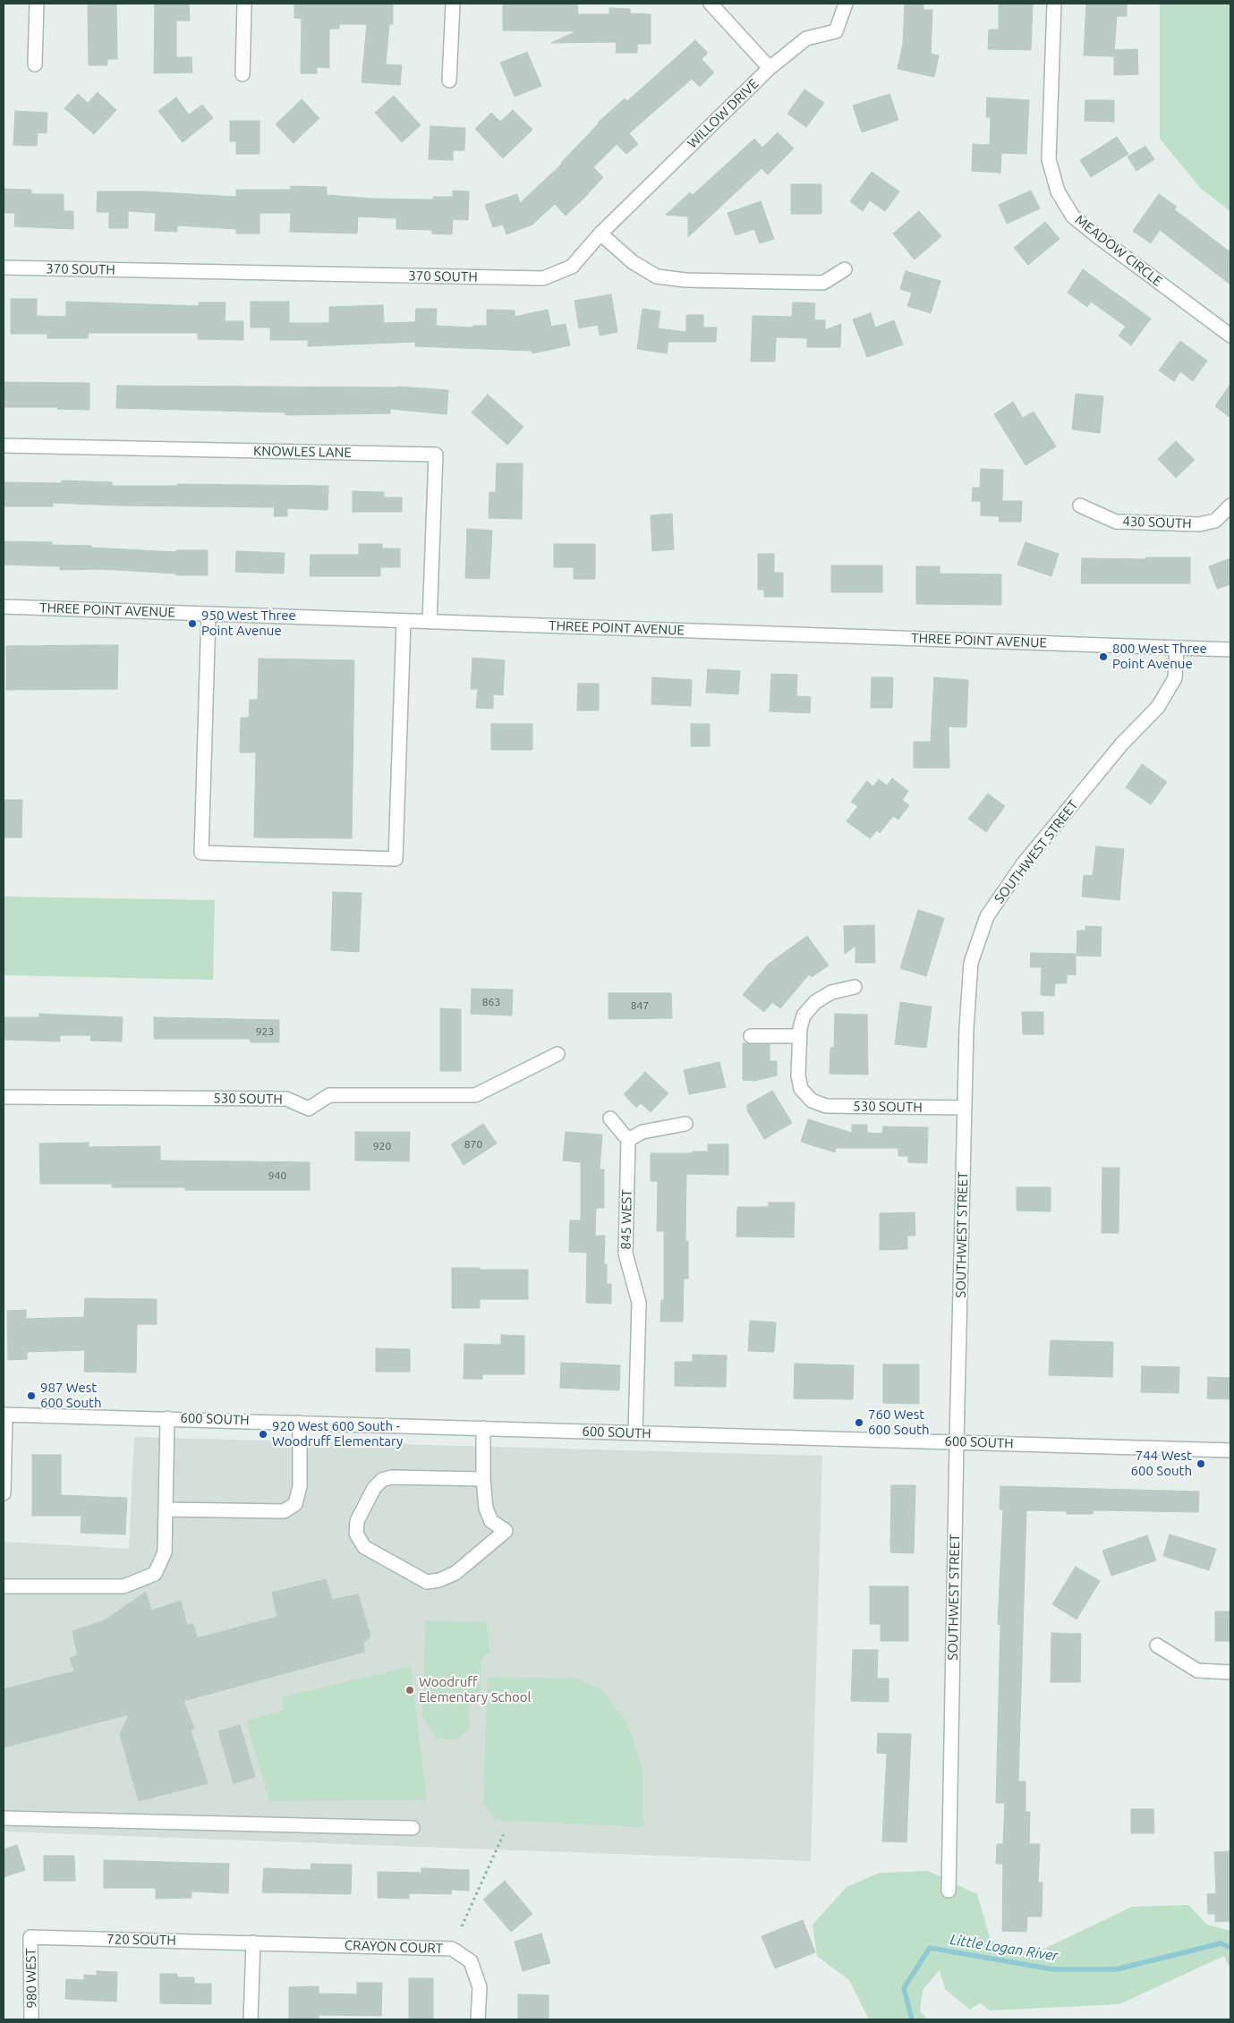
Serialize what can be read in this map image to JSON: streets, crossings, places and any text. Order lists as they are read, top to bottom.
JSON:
{
  "streets": {
    "street": [
      "WILLOW DRIVE",
      "MEADOW CIRCLE",
      "370 SOUTH",
      "KNOWLES LANE",
      "430 SOUTH",
      "THREE POINT AVENUE",
      "SOUTHWEST STREET",
      "530 SOUTH",
      "845 WEST",
      "600 SOUTH",
      "720 SOUTH",
      "CRAYON COURT",
      "980 WEST"
    ]
  },
  "crossings": [
    ["WILLOW DRIVE", "370 SOUTH"],
    ["KNOWLES LANE", "THREE POINT AVENUE"],
    ["THREE POINT AVENUE", "SOUTHWEST STREET"],
    ["SOUTHWEST STREET", "530 SOUTH"],
    ["SOUTHWEST STREET", "600 SOUTH"],
    ["845 WEST", "600 SOUTH"],
    ["720 SOUTH", "CRAYON COURT"],
    ["720 SOUTH", "980 WEST"]
  ],
  "water": ["Little Logan River"],
  "places": [
    "950 West Three Point Avenue",
    "800 West Three Point Avenue",
    "987 West 600 South",
    "760 West 600 South",
    "920 West 600 South - Woodruff Elementary",
    "744 West 600 South",
    "Woodruff Elementary School"
  ],
  "house_numbers": [
    "863",
    "847",
    "923",
    "870",
    "920",
    "940"
  ]
}
